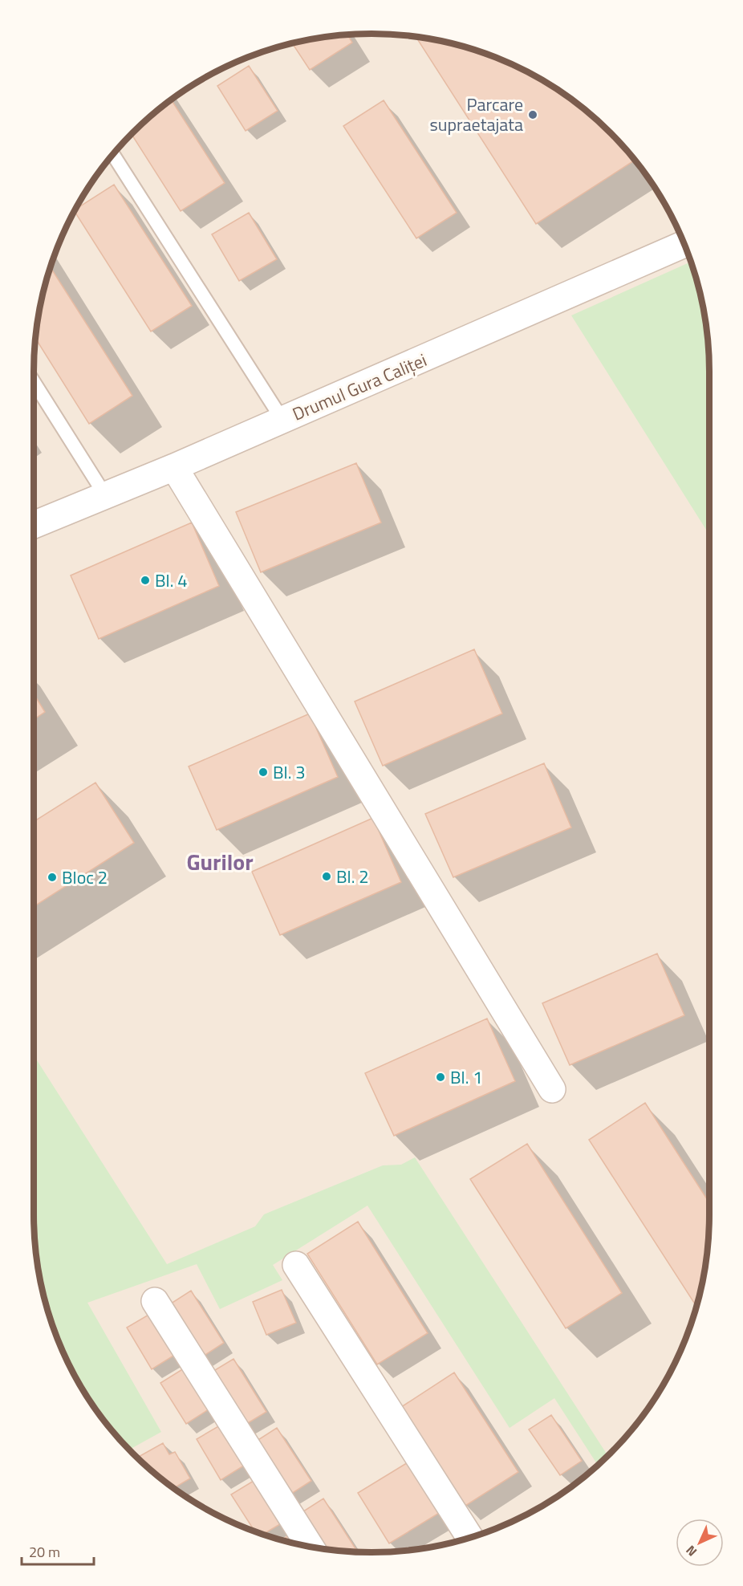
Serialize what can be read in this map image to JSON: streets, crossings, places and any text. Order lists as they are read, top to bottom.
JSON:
{
  "streets": {
    "street": ["Drumul Gura Caliței"]
  },
  "districts": ["Gurilor"],
  "places": [
    "Parcare supraetajata",
    "Bl. 4",
    "Bl. 3",
    "Bl. 2",
    "Bloc 2",
    "Bl. 1"
  ],
  "scale_bar": "20 m",
  "north": "bottom left"
}
